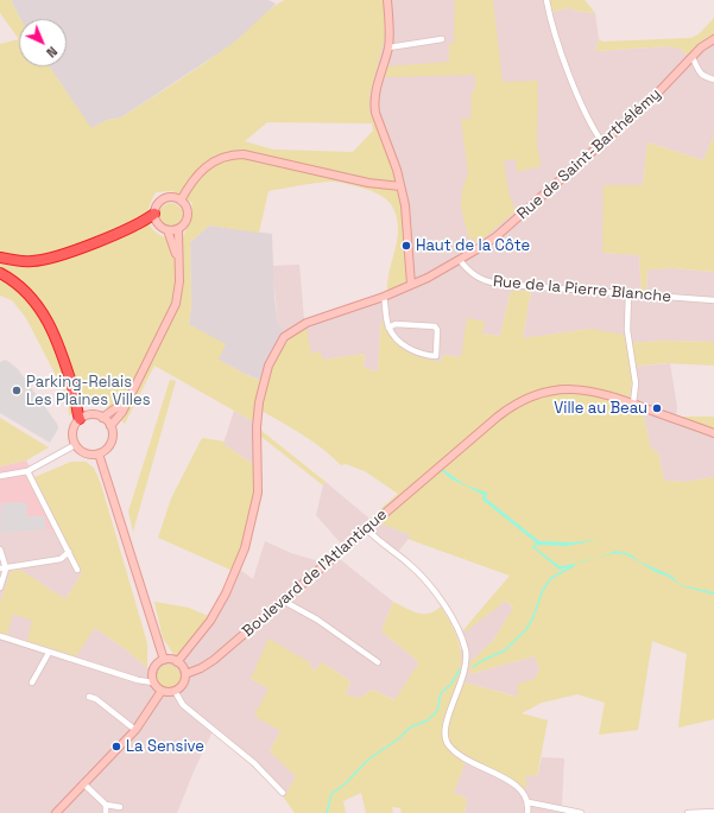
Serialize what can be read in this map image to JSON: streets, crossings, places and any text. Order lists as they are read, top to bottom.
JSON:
{
  "streets": {
    "main road": ["Rue de Saint-Barthélémy", "Boulevard de l'Atlantique"],
    "street": ["Rue de la Pierre Blanche"]
  },
  "crossings": [
    ["Rue de Saint-Barthélémy", "Rue de la Pierre Blanche"],
    ["Rue de Saint-Barthélémy", "Boulevard de l'Atlantique"]
  ],
  "places": [
    "Haut de la Côte",
    "Parking-Relais Les Plaines Villes",
    "Ville au Beau",
    "La Sensive"
  ],
  "north": "bottom right"
}
